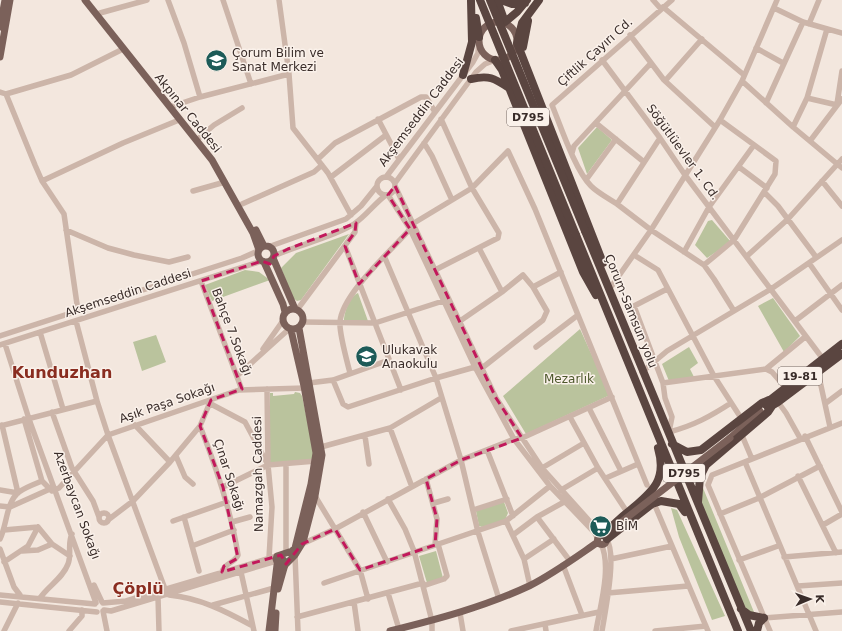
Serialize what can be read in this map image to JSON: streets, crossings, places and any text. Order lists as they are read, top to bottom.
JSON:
{
  "streets": {
    "highway": ["D795", "Çorum-Samsun yolu", "19-81"],
    "main road": ["Akpınar Caddesi"],
    "street": [
      "Çiftlik Çayırı Cd.",
      "Akşemseddin Caddesi",
      "Söğütlüevler 1. Cd.",
      "Bahçe 7.Sokağı",
      "Aşık Paşa Sokağı",
      "Namazgah Caddesi",
      "Çınar Sokağı",
      "Azerbaycan Sokağı"
    ]
  },
  "crossings": [
    ["Çiftlik Çayırı Cd.", "Söğütlüevler 1. Cd."],
    ["Akşemseddin Caddesi", "Akpınar Caddesi"],
    ["Akşemseddin Caddesi", "Bahçe 7.Sokağı"],
    ["Akşemseddin Caddesi", "Azerbaycan Sokağı"],
    ["Söğütlüevler 1. Cd.", "19-81"],
    ["Bahçe 7.Sokağı", "Aşık Paşa Sokağı"],
    ["Aşık Paşa Sokağı", "Namazgah Caddesi"],
    ["Aşık Paşa Sokağı", "Azerbaycan Sokağı"]
  ],
  "districts": ["Kunduzhan", "Çöplü"],
  "parks": ["Mezarlık"],
  "places": {
    "school or university": ["Çorum Bilim ve Sanat Merkezi", "Ulukavak Anaokulu"],
    "supermarket": ["BİM"]
  },
  "north": "right"
}
